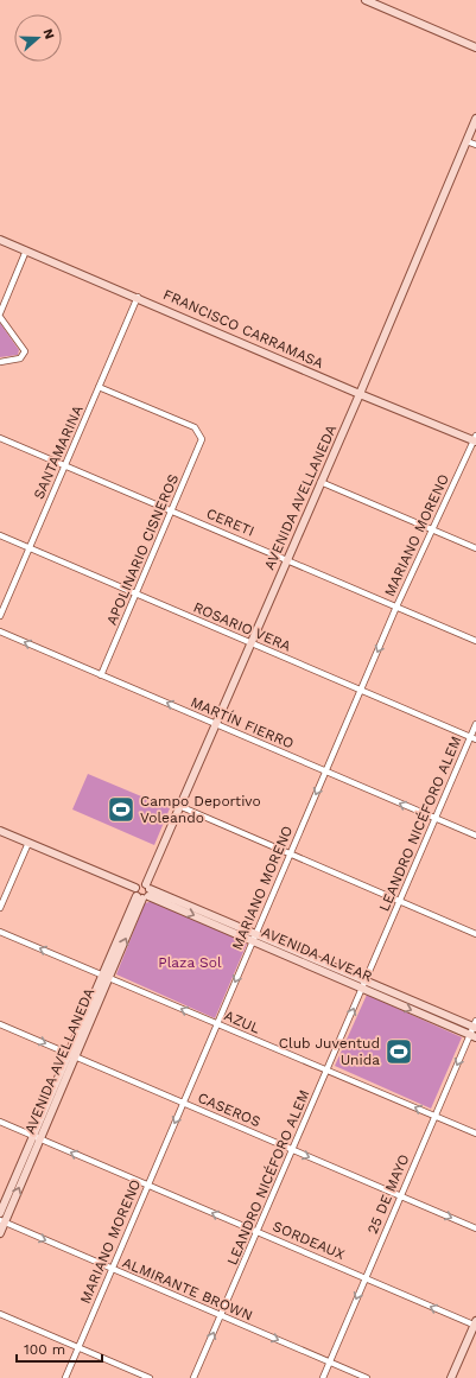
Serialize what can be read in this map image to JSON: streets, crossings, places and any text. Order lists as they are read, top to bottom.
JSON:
{
  "streets": {
    "street": [
      "FRANCISCO CARRAMASA",
      "SANTAMARINA",
      "AVENIDA AVELLANEDA",
      "CERETI",
      "MARIANO MORENO",
      "APOLINARIO CISNEROS",
      "ROSARIO VERA",
      "MARTÍN FIERRO",
      "LEANDRO NICÉFORO ALEM",
      "AVENIDA ALVEAR",
      "AZUL",
      "CASEROS",
      "25 DE MAYO",
      "SORDEAUX",
      "ALMIRANTE BROWN"
    ]
  },
  "crossings": [
    ["FRANCISCO CARRAMASA", "SANTAMARINA"],
    ["FRANCISCO CARRAMASA", "AVENIDA AVELLANEDA"],
    ["FRANCISCO CARRAMASA", "MARIANO MORENO"],
    ["SANTAMARINA", "CERETI"],
    ["SANTAMARINA", "APOLINARIO CISNEROS"],
    ["SANTAMARINA", "ROSARIO VERA"],
    ["AVENIDA AVELLANEDA", "CERETI"],
    ["AVENIDA AVELLANEDA", "ROSARIO VERA"],
    ["AVENIDA AVELLANEDA", "MARTÍN FIERRO"],
    ["AVENIDA AVELLANEDA", "AVENIDA ALVEAR"],
    ["AVENIDA AVELLANEDA", "AZUL"],
    ["AVENIDA AVELLANEDA", "CASEROS"],
    ["AVENIDA AVELLANEDA", "SORDEAUX"],
    ["AVENIDA AVELLANEDA", "ALMIRANTE BROWN"],
    ["CERETI", "MARIANO MORENO"],
    ["CERETI", "APOLINARIO CISNEROS"],
    ["MARIANO MORENO", "ROSARIO VERA"],
    ["MARIANO MORENO", "MARTÍN FIERRO"],
    ["MARIANO MORENO", "AVENIDA ALVEAR"],
    ["MARIANO MORENO", "AZUL"],
    ["MARIANO MORENO", "CASEROS"],
    ["MARIANO MORENO", "SORDEAUX"],
    ["MARIANO MORENO", "ALMIRANTE BROWN"],
    ["APOLINARIO CISNEROS", "ROSARIO VERA"],
    ["APOLINARIO CISNEROS", "MARTÍN FIERRO"],
    ["ROSARIO VERA", "LEANDRO NICÉFORO ALEM"],
    ["MARTÍN FIERRO", "LEANDRO NICÉFORO ALEM"],
    ["LEANDRO NICÉFORO ALEM", "AVENIDA ALVEAR"],
    ["LEANDRO NICÉFORO ALEM", "AZUL"],
    ["LEANDRO NICÉFORO ALEM", "CASEROS"],
    ["LEANDRO NICÉFORO ALEM", "SORDEAUX"],
    ["LEANDRO NICÉFORO ALEM", "ALMIRANTE BROWN"],
    ["AVENIDA ALVEAR", "25 DE MAYO"],
    ["AZUL", "25 DE MAYO"],
    ["CASEROS", "25 DE MAYO"],
    ["25 DE MAYO", "SORDEAUX"],
    ["25 DE MAYO", "ALMIRANTE BROWN"]
  ],
  "one_way": [
    "MARIANO MORENO",
    "MARTÍN FIERRO",
    "AZUL",
    "CASEROS",
    "25 DE MAYO",
    "SORDEAUX",
    "ALMIRANTE BROWN"
  ],
  "parks": ["Plaza Sol"],
  "places": {
    "sports": ["Campo Deportivo Voleando", "Club Juventud Unida"]
  },
  "scale_bar": "100 m",
  "north": "right"
}
